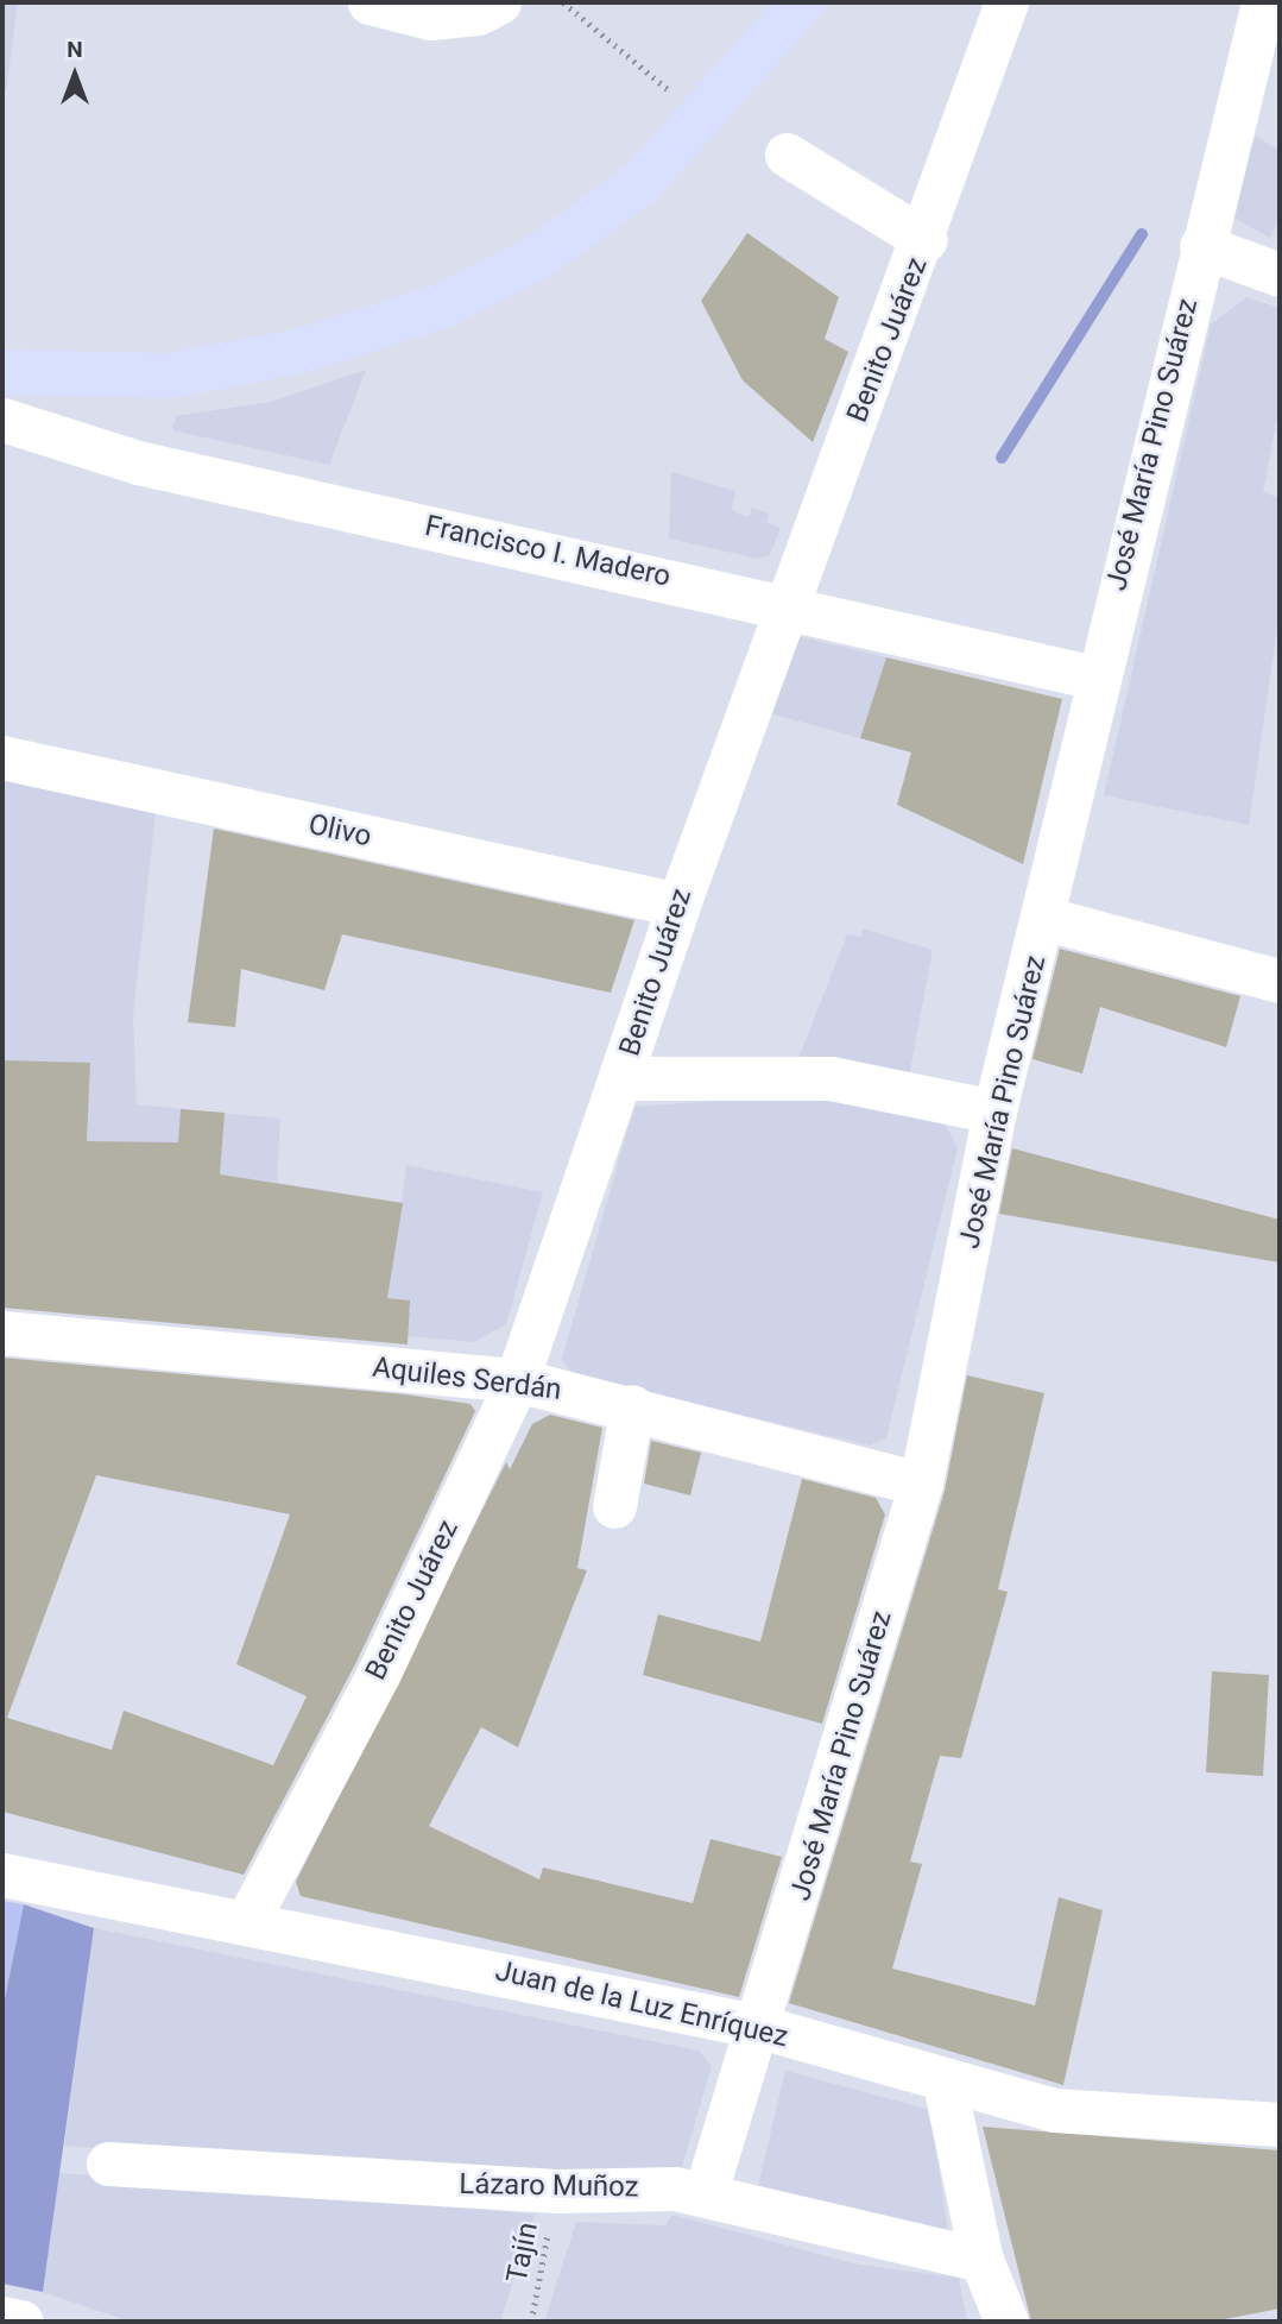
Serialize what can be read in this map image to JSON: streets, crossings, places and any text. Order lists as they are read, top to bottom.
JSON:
{
  "streets": {
    "street": [
      "Benito Juárez",
      "José María Pino Suárez",
      "Francisco I. Madero",
      "Olivo",
      "Aquiles Serdán",
      "Juan de la Luz Enríquez",
      "Lázaro Muñoz"
    ],
    "path": ["Tajín"]
  },
  "crossings": [
    ["Benito Juárez", "Francisco I. Madero"],
    ["Benito Juárez", "Olivo"],
    ["Benito Juárez", "Aquiles Serdán"],
    ["Benito Juárez", "Juan de la Luz Enríquez"],
    ["José María Pino Suárez", "Francisco I. Madero"],
    ["José María Pino Suárez", "Aquiles Serdán"],
    ["José María Pino Suárez", "Juan de la Luz Enríquez"],
    ["José María Pino Suárez", "Lázaro Muñoz"],
    ["Lázaro Muñoz", "Tajín"]
  ],
  "north": "top"
}
